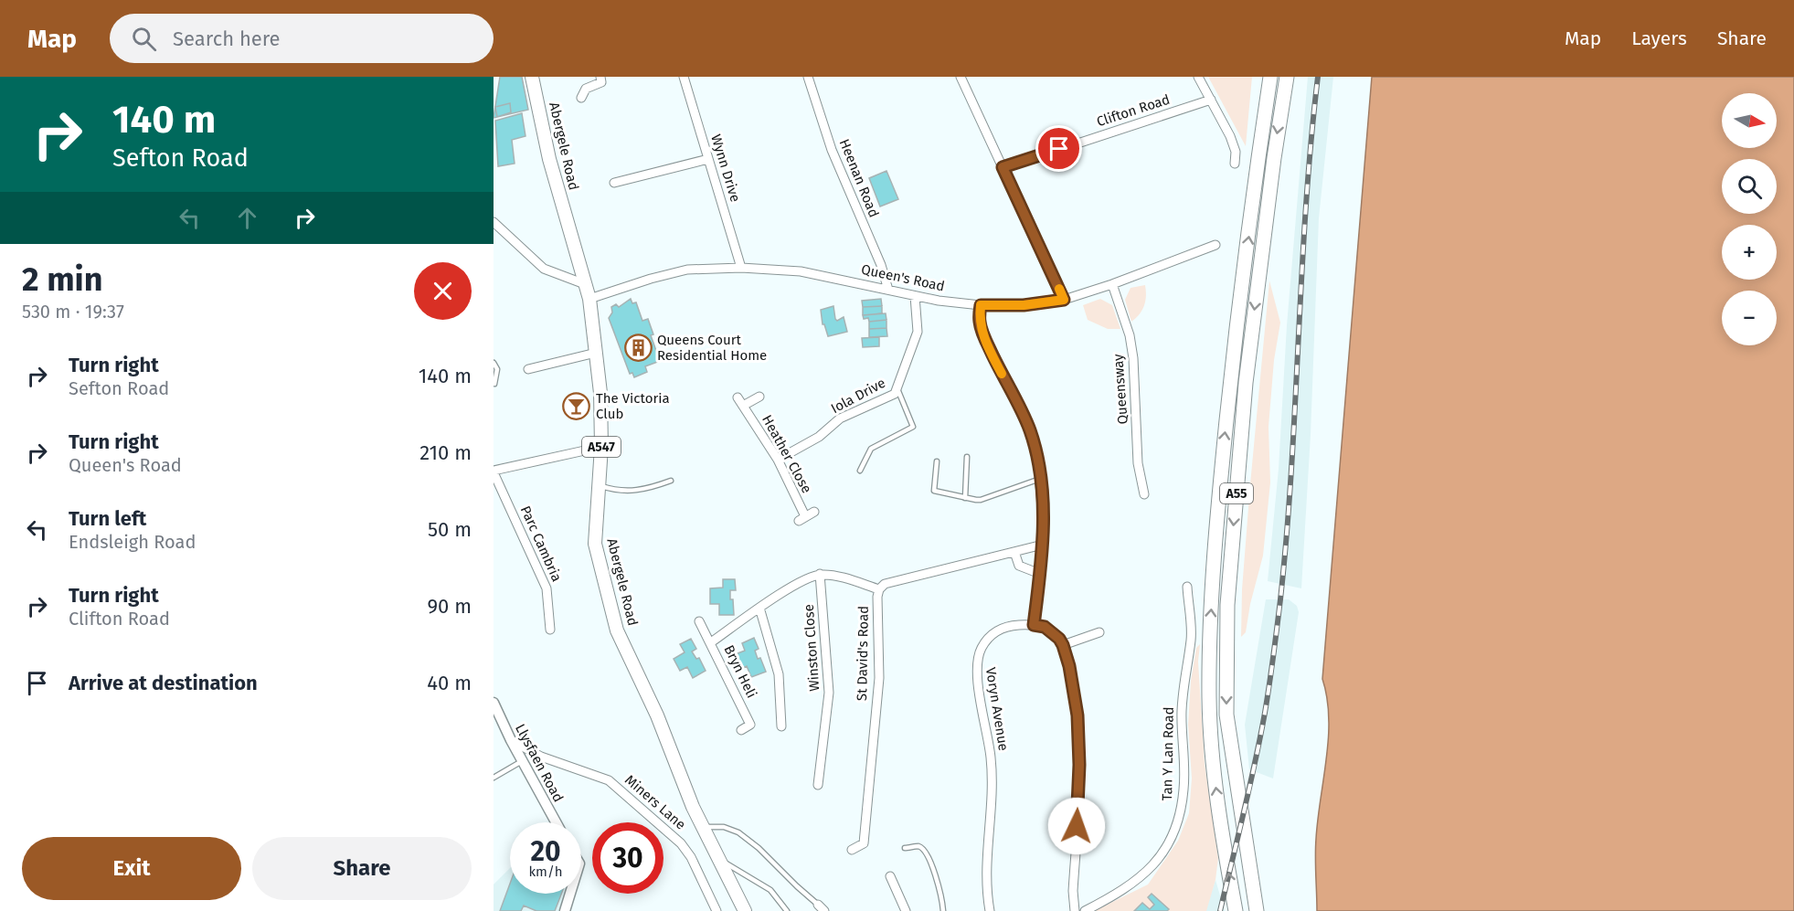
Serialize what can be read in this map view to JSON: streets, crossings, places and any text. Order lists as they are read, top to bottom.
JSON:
{
  "streets": {
    "highway": ["A55"],
    "main road": ["Abergele Road", "A547"],
    "street": [
      "Clifton Road",
      "Wynn Drive",
      "Heenan Road",
      "Queen's Road",
      "Queensway",
      "Iola Drive",
      "Heather Close",
      "Parc Cambria",
      "Winston Close",
      "St David's Road",
      "Bryn Heli",
      "Voryn Avenue",
      "Tan Y Lan Road",
      "Llysfaen Road",
      "Miners Lane"
    ]
  },
  "crossings": [
    ["Abergele Road", "Queen's Road"],
    ["Wynn Drive", "Queen's Road"],
    ["Heenan Road", "Queen's Road"],
    ["Queen's Road", "Queensway"],
    ["Queen's Road", "Iola Drive"],
    ["Iola Drive", "Heather Close"],
    ["Llysfaen Road", "Miners Lane"]
  ],
  "places": {
    "building": ["Queens Court Residential Home"],
    "bar": ["The Victoria Club"]
  },
  "north": "right",
  "page": {
    "header": "Map",
    "search": "Search here",
    "nav": ["Map", "Layers", "Share"],
    "turn": ["140 m", "Sefton Road"],
    "map_buttons": ["+", "−"],
    "heading": ["2 min", "530 m · 19:37"],
    "list": [
      {
        "name": "Turn right",
        "note": "Sefton Road",
        "value": "140 m"
      },
      {
        "name": "Turn right",
        "note": "Queen's Road",
        "value": "210 m"
      },
      {
        "name": "Turn left",
        "note": "Endsleigh Road",
        "value": "50 m"
      },
      {
        "name": "Turn right",
        "note": "Clifton Road",
        "value": "90 m"
      },
      {
        "name": "Arrive at destination",
        "value": "40 m"
      }
    ],
    "speed": "20 km/h",
    "limit": "30",
    "buttons": ["Exit", "Share"]
  }
}
